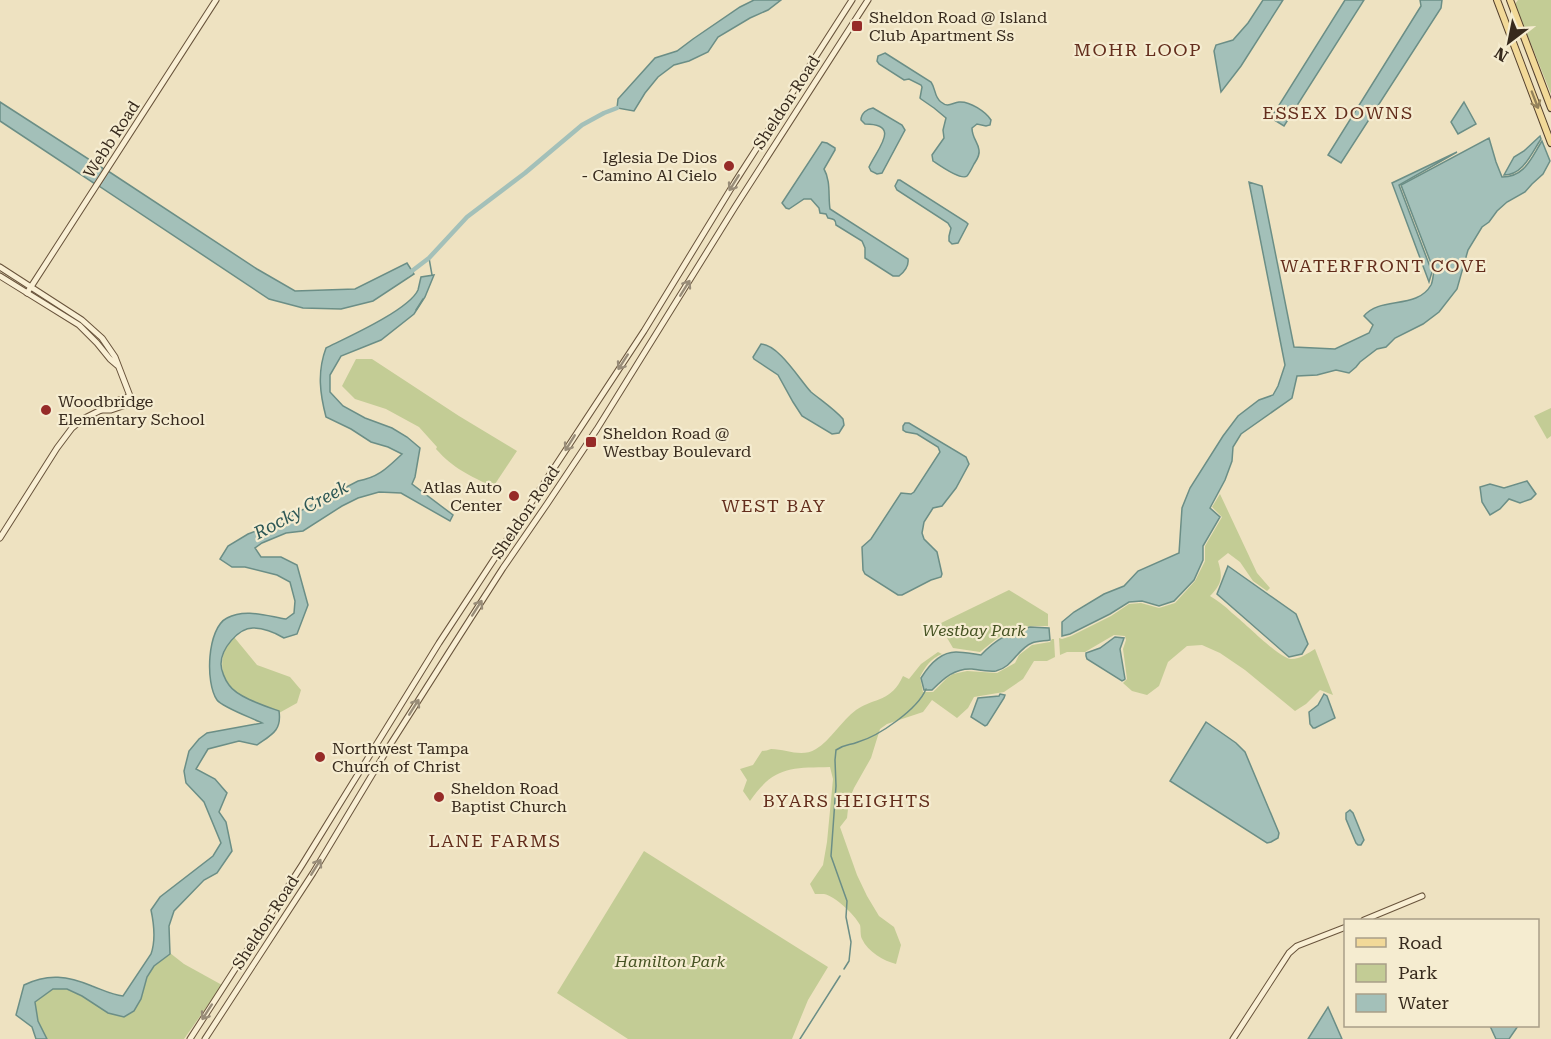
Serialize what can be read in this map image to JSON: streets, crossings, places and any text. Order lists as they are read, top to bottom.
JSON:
{
  "streets": {
    "main road": ["Sheldon Road", "Webb Road"]
  },
  "districts": [
    "MOHR LOOP",
    "ESSEX DOWNS",
    "WATERFRONT COVE",
    "WEST BAY",
    "BYARS HEIGHTS",
    "LANE FARMS"
  ],
  "water": ["Rocky Creek"],
  "parks": ["Westbay Park", "Hamilton Park"],
  "places": {
    "transit": ["Sheldon Road @ Island Club Apartment Ss", "Sheldon Road @ Westbay Boulevard"],
    "other": [
      "Iglesia De Dios - Camino Al Cielo",
      "Woodbridge Elementary School",
      "Atlas Auto Center",
      "Northwest Tampa Church of Christ",
      "Sheldon Road Baptist Church"
    ]
  },
  "legend": ["Road", "Park", "Water"],
  "north": "bottom left"
}
